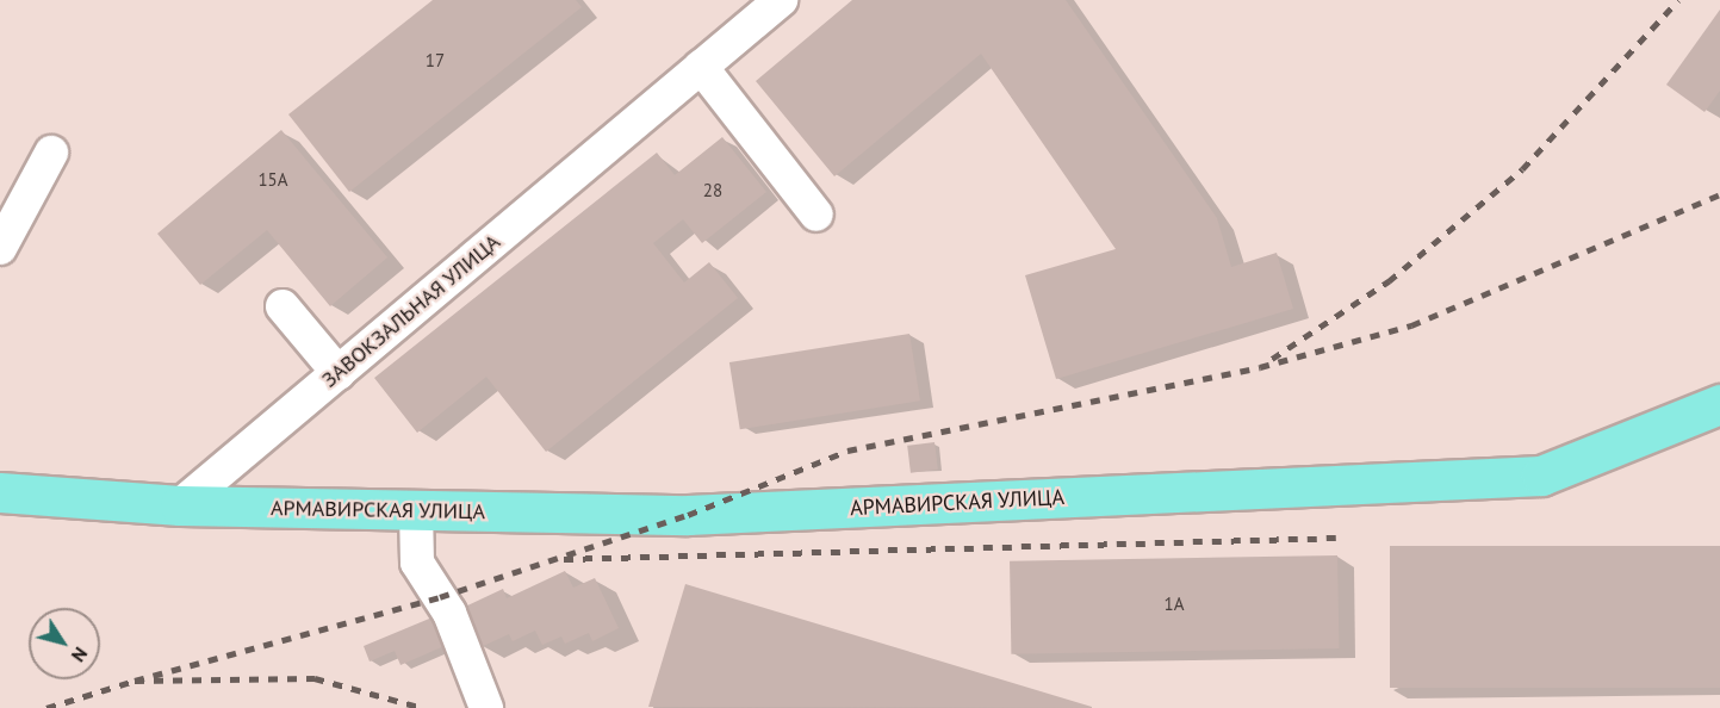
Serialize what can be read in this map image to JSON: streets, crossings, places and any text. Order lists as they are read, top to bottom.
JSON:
{
  "streets": {
    "main road": ["АРМАВИРСКАЯ УЛИЦА"],
    "street": ["ЗАВОКЗАЛЬНАЯ УЛИЦА"]
  },
  "crossings": [
    ["ЗАВОКЗАЛЬНАЯ УЛИЦА", "АРМАВИРСКАЯ УЛИЦА"]
  ],
  "house_numbers": [
    "17",
    "15А",
    "28",
    "1А"
  ],
  "north": "bottom right"
}
